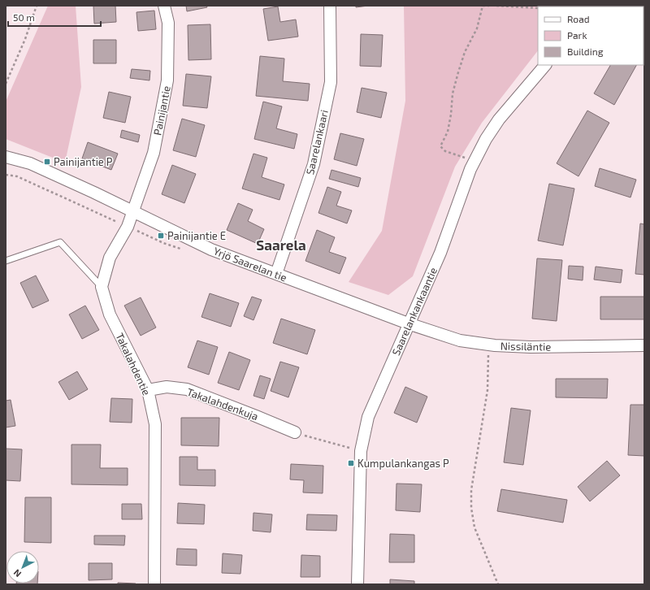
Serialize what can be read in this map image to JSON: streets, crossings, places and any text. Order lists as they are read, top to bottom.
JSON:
{
  "streets": {
    "street": [
      "Painijantie",
      "Saarelankaari",
      "Yrjö Saarelan tie",
      "Saarelankankaantie",
      "Nissiläntie",
      "Takalahdentie",
      "Takalahdenkuja"
    ]
  },
  "crossings": [
    ["Painijantie", "Yrjö Saarelan tie"],
    ["Saarelankaari", "Yrjö Saarelan tie"],
    ["Yrjö Saarelan tie", "Saarelankankaantie"],
    ["Yrjö Saarelan tie", "Nissiläntie"],
    ["Saarelankankaantie", "Nissiläntie"],
    ["Takalahdentie", "Takalahdenkuja"]
  ],
  "districts": ["Saarela"],
  "places": {
    "transit": ["Painijantie P", "Painijantie E", "Kumpulankangas P"]
  },
  "legend": ["Road", "Park", "Building"],
  "scale_bar": "50 m",
  "north": "bottom left"
}
